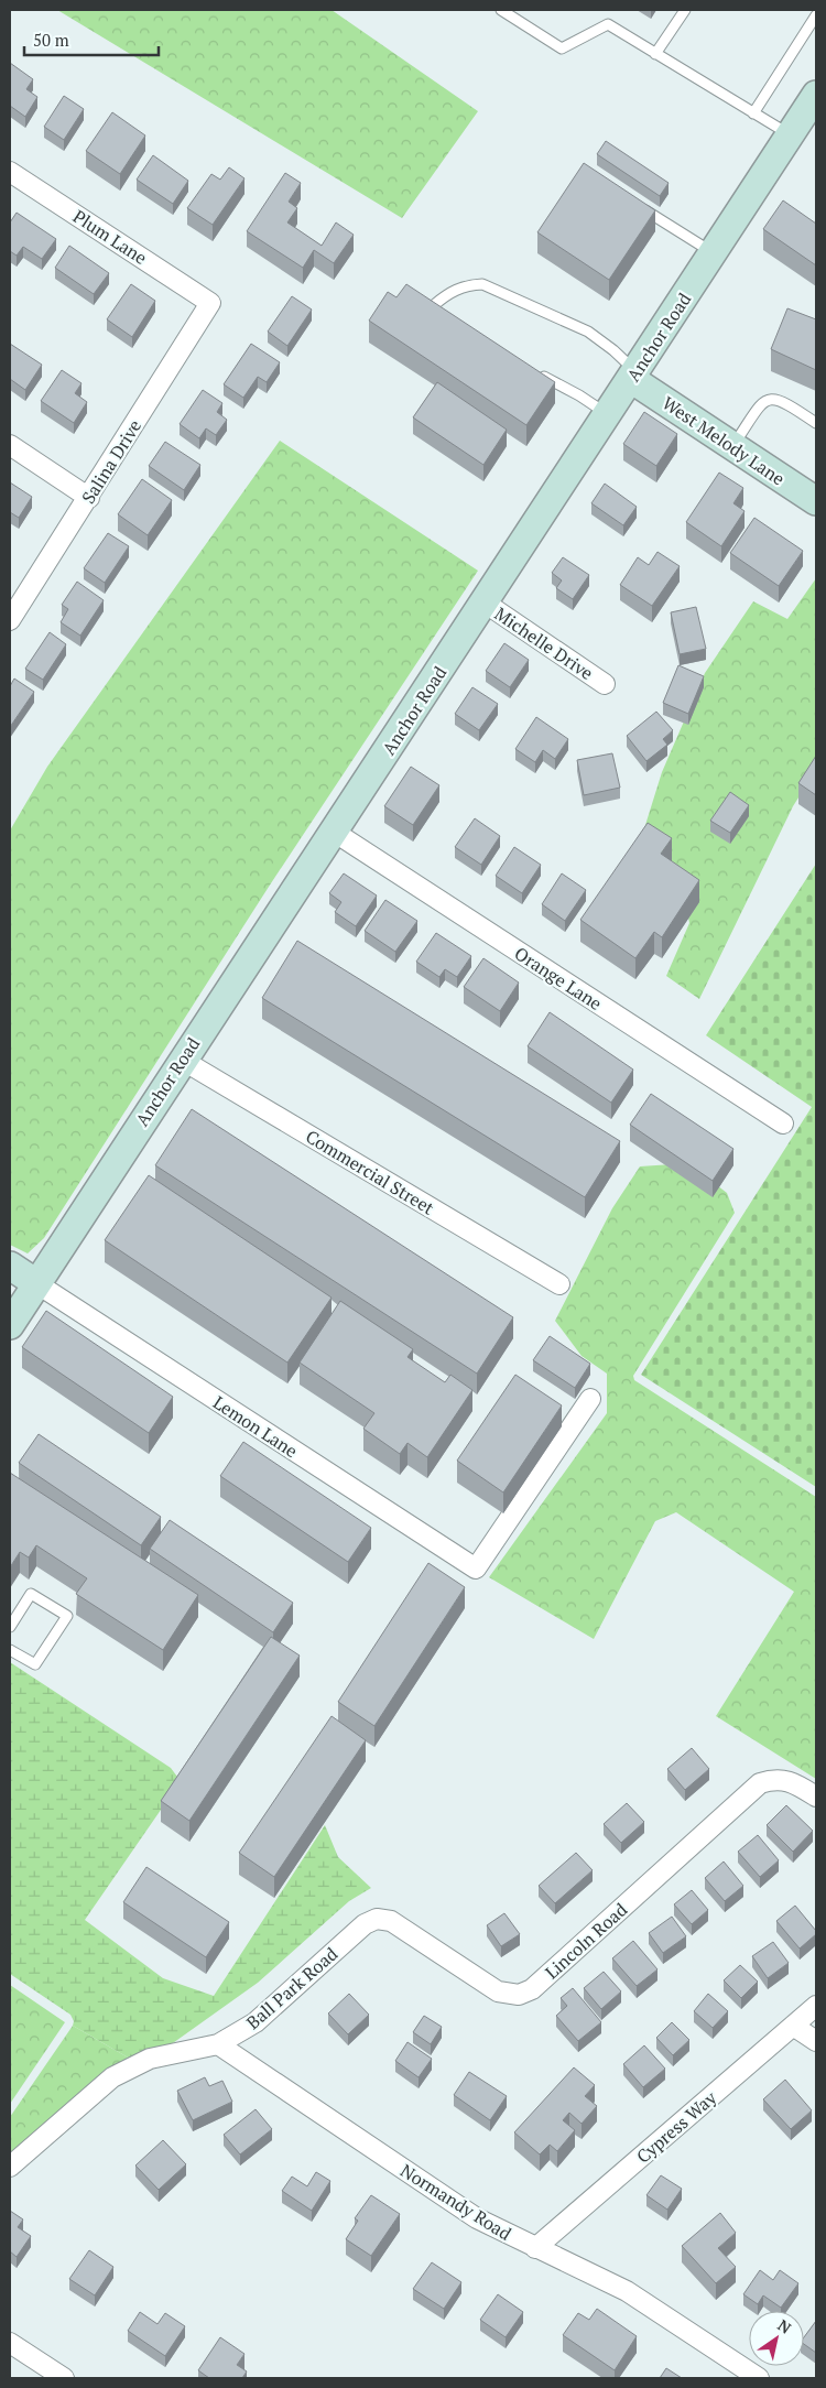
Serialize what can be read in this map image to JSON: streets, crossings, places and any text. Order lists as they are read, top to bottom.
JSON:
{
  "streets": {
    "street": [
      "Plum Lane",
      "Anchor Road",
      "West Melody Lane",
      "Salina Drive",
      "Michelle Drive",
      "Orange Lane",
      "Commercial Street",
      "Lemon Lane",
      "Lincoln Road",
      "Ball Park Road",
      "Cypress Way",
      "Normandy Road"
    ]
  },
  "crossings": [
    ["Plum Lane", "Salina Drive"],
    ["Anchor Road", "West Melody Lane"],
    ["Anchor Road", "Michelle Drive"],
    ["Anchor Road", "Orange Lane"],
    ["Anchor Road", "Commercial Street"],
    ["Anchor Road", "Lemon Lane"],
    ["Lincoln Road", "Ball Park Road"],
    ["Ball Park Road", "Normandy Road"],
    ["Cypress Way", "Normandy Road"]
  ],
  "scale_bar": "50 m",
  "north": "top right"
}
